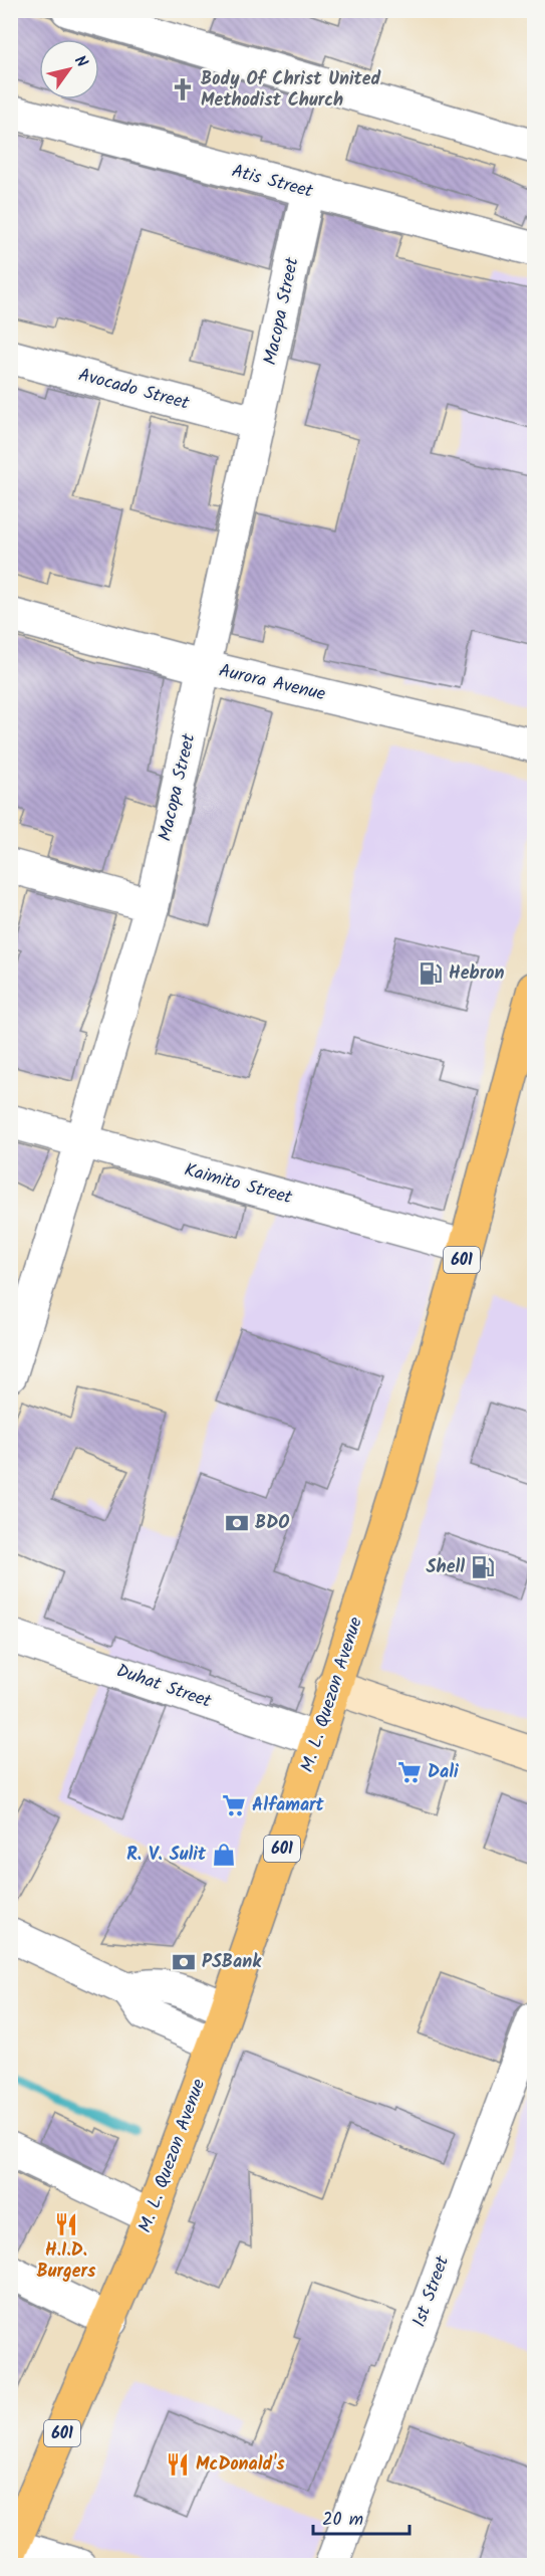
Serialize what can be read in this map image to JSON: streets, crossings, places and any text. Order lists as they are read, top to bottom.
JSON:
{
  "streets": {
    "main road": ["601", "M. L. Quezon Avenue"],
    "street": [
      "Atis Street",
      "Macopa Street",
      "Avocado Street",
      "Aurora Avenue",
      "Kaimito Street",
      "Duhat Street",
      "1st Street"
    ]
  },
  "crossings": [
    ["Atis Street", "Macopa Street"],
    ["Macopa Street", "Avocado Street"],
    ["Macopa Street", "Aurora Avenue"],
    ["Macopa Street", "Kaimito Street"],
    ["Kaimito Street", "M. L. Quezon Avenue"],
    ["Duhat Street", "M. L. Quezon Avenue"]
  ],
  "places": {
    "church": ["Body Of Christ United Methodist Church"],
    "fuel station": ["Hebron", "Shell"],
    "bank": ["BDO", "PSBank"],
    "supermarket": ["Dali", "Alfamart"],
    "shop": ["R. V. Sulit"],
    "restaurant": ["H.I.D. Burgers", "McDonald's"]
  },
  "scale_bar": "20 m",
  "north": "top right"
}
